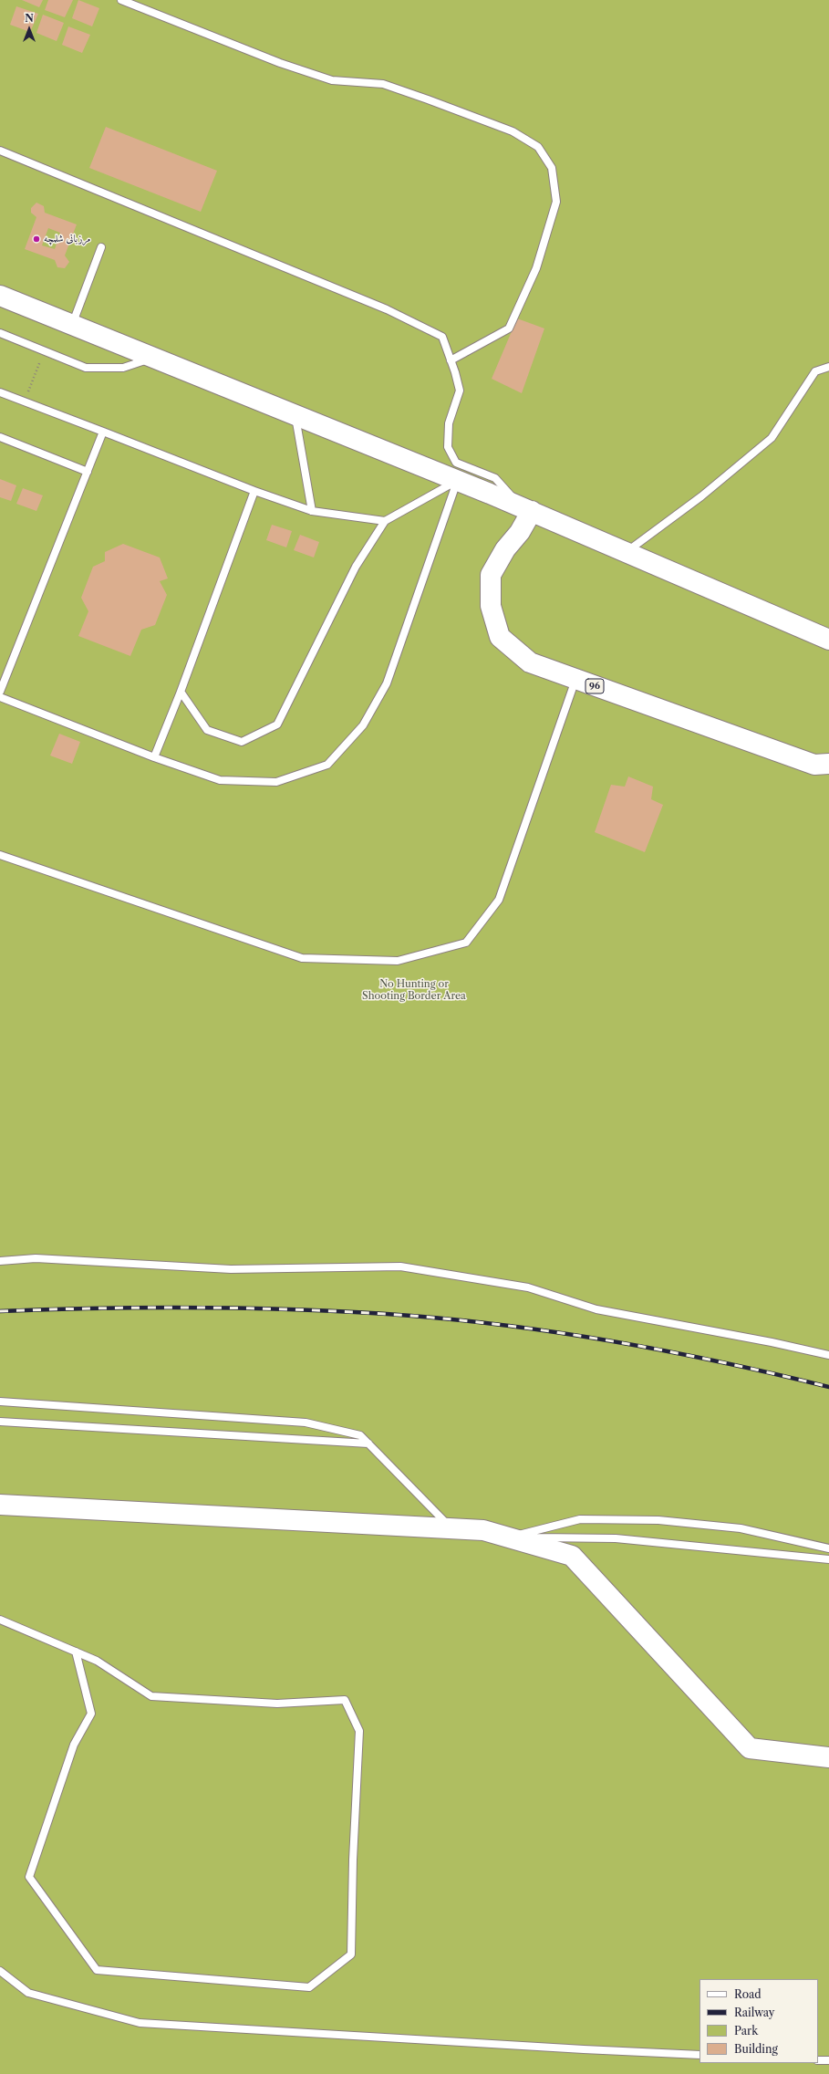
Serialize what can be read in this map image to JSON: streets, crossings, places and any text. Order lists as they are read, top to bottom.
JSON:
{
  "streets": {
    "main road": ["96"]
  },
  "parks": ["No Hunting or Shooting Border Area"],
  "places": ["مرزبانی شلمچه"],
  "legend": [
    "Road",
    "Railway",
    "Park",
    "Building"
  ],
  "north": "top"
}
